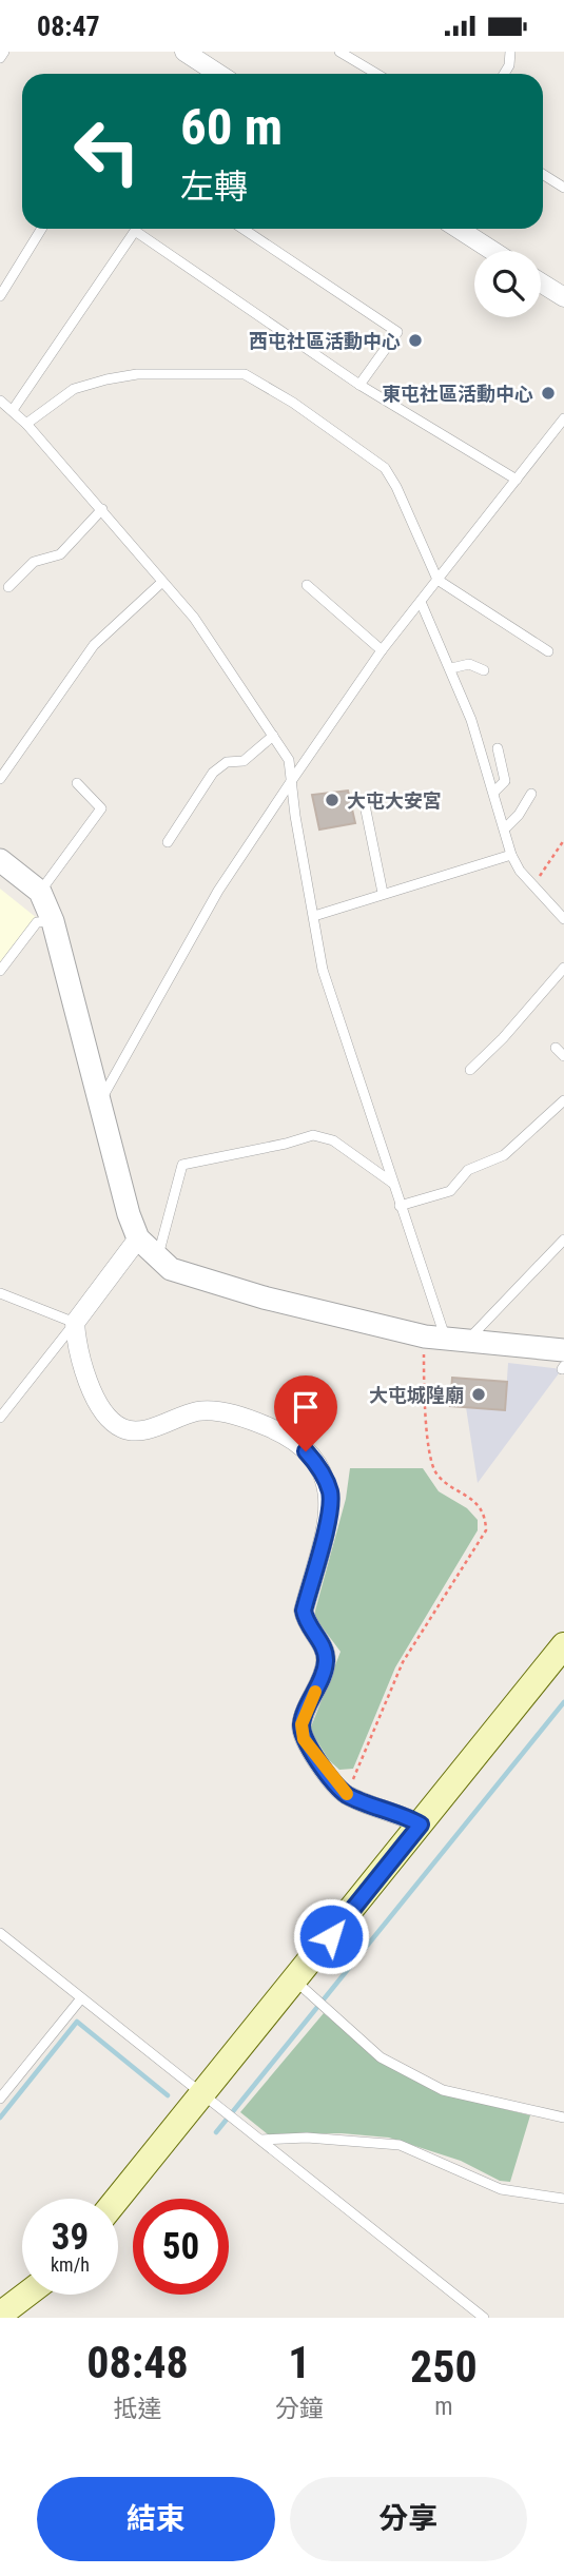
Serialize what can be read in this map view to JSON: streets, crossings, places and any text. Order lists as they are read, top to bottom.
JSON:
{
  "places": [
    "西屯社區活動中心",
    "東屯社區活動中心",
    "大屯大安宮",
    "大屯城隍廟"
  ],
  "page": {
    "status": "08:47",
    "turn": ["60 m", "左轉"],
    "speed": "39 km/h",
    "limit": "50",
    "eta": [
      "08:48",
      "抵達",
      "1",
      "分鐘",
      "250",
      "m"
    ],
    "buttons": ["結束", "分享"]
  }
}
